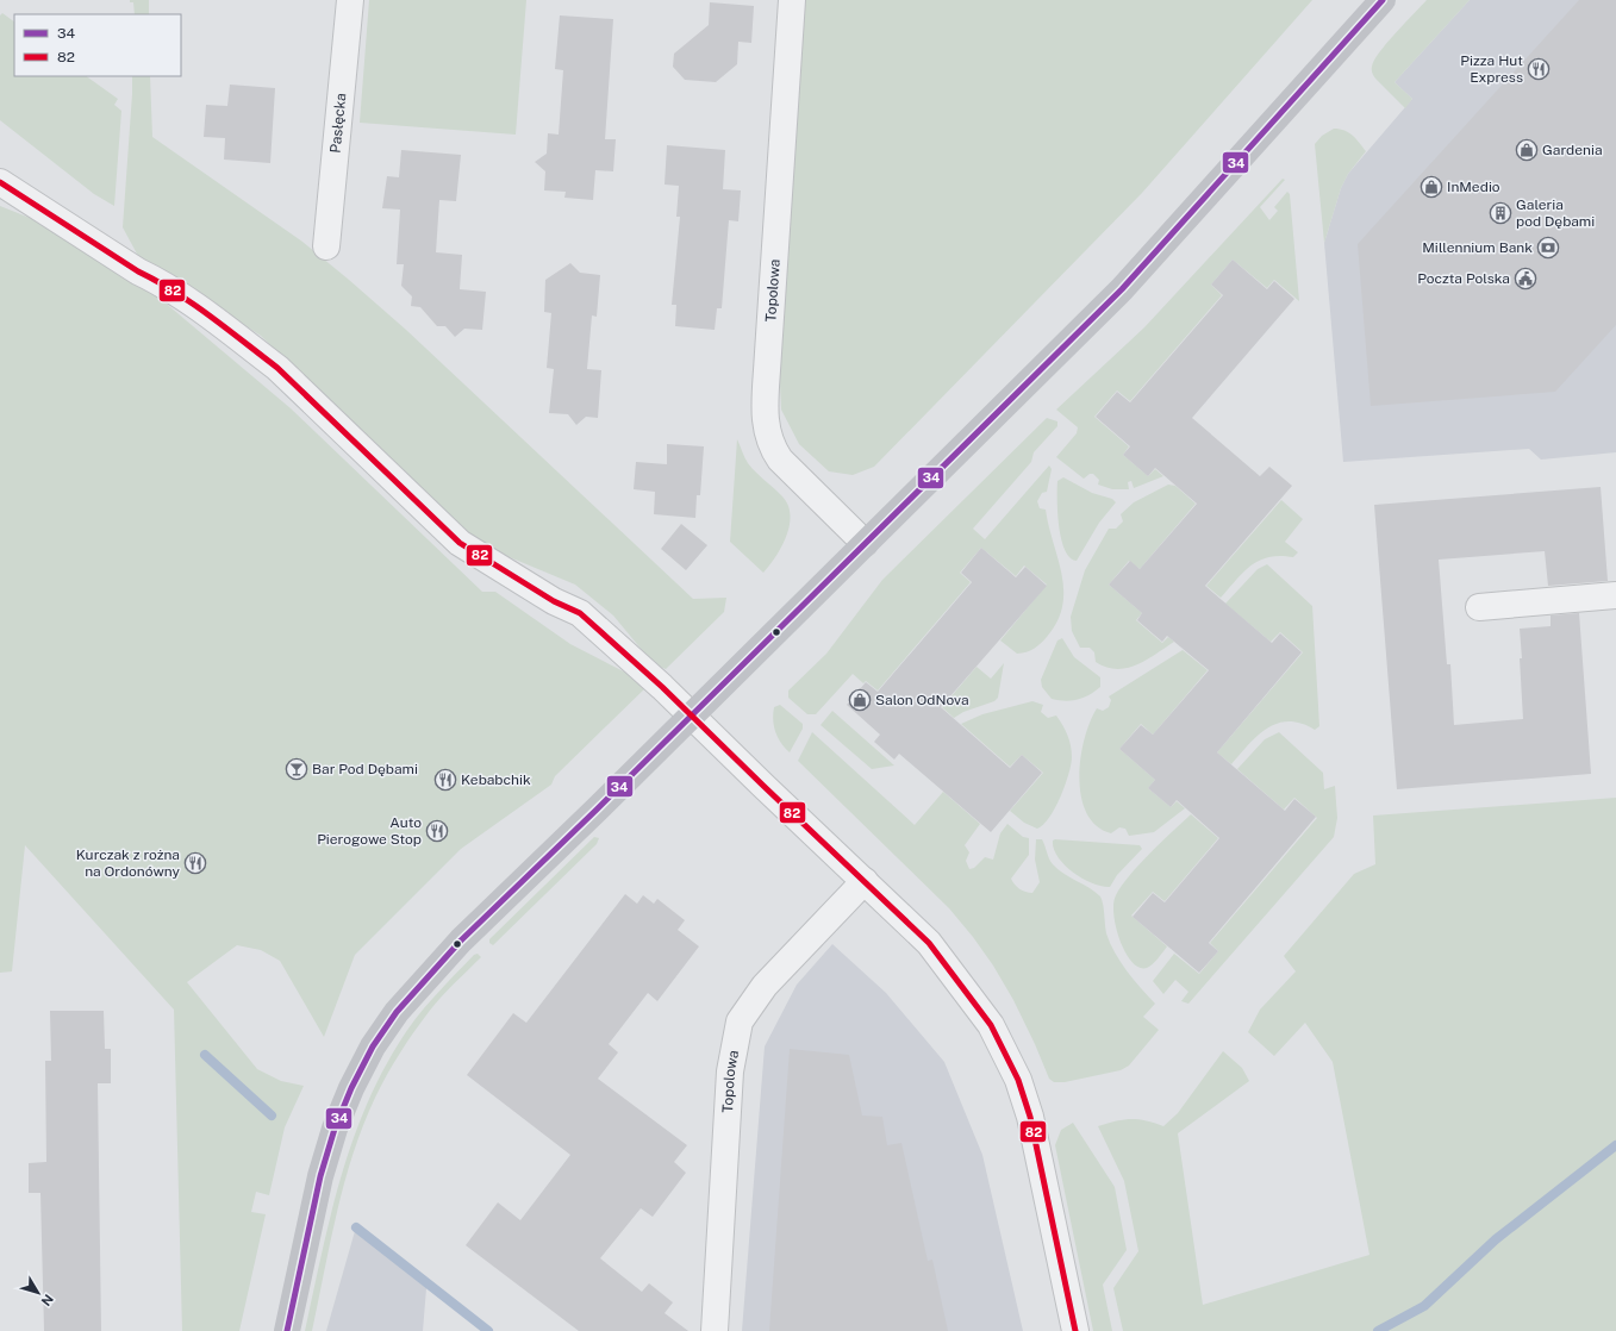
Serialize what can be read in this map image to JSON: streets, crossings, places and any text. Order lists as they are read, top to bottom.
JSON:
{
  "streets": {
    "street": ["Pasłęcka", "Topolowa"]
  },
  "places": {
    "restaurant": [
      "Pizza Hut Express",
      "Kebabchik",
      "Auto Pierogowe Stop",
      "Kurczak z rożna na Ordonówny"
    ],
    "shop": ["Gardenia", "InMedio", "Salon OdNova"],
    "building": ["Galeria pod Dębami"],
    "bank": ["Millennium Bank"],
    "public building": ["Poczta Polska"],
    "bar": ["Bar Pod Dębami"]
  },
  "lines": ["transit line 34", "transit line 82"],
  "legend": ["34", "82"],
  "north": "bottom right"
}
